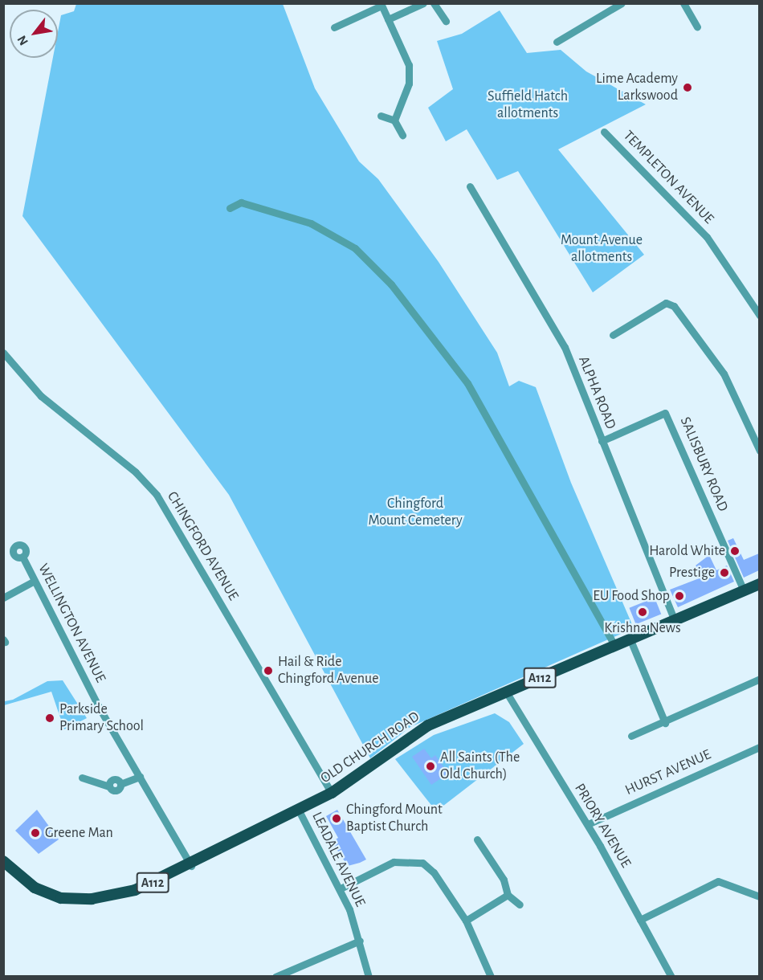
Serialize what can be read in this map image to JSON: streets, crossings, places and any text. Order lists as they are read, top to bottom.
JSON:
{
  "streets": {
    "main road": ["A112", "OLD CHURCH ROAD"],
    "street": [
      "TEMPLETON AVENUE",
      "ALPHA ROAD",
      "SALISBURY ROAD",
      "CHINGFORD AVENUE",
      "WELLINGTON AVENUE",
      "HURST AVENUE",
      "PRIORY AVENUE",
      "LEADALE AVENUE"
    ]
  },
  "crossings": [
    ["ALPHA ROAD", "SALISBURY ROAD"],
    ["ALPHA ROAD", "OLD CHURCH ROAD"],
    ["SALISBURY ROAD", "OLD CHURCH ROAD"],
    ["CHINGFORD AVENUE", "OLD CHURCH ROAD"],
    ["WELLINGTON AVENUE", "OLD CHURCH ROAD"],
    ["OLD CHURCH ROAD", "PRIORY AVENUE"],
    ["OLD CHURCH ROAD", "LEADALE AVENUE"],
    ["HURST AVENUE", "PRIORY AVENUE"]
  ],
  "parks": ["Suffield Hatch allotments", "Mount Avenue allotments", "Chingford Mount Cemetery"],
  "places": [
    "Lime Academy Larkswood",
    "Harold White",
    "Prestige",
    "EU Food Shop",
    "Krishna News",
    "Hail & Ride Chingford Avenue",
    "Parkside Primary School",
    "All Saints (The Old Church)",
    "Chingford Mount Baptist Church",
    "Greene Man"
  ],
  "north": "bottom left"
}
